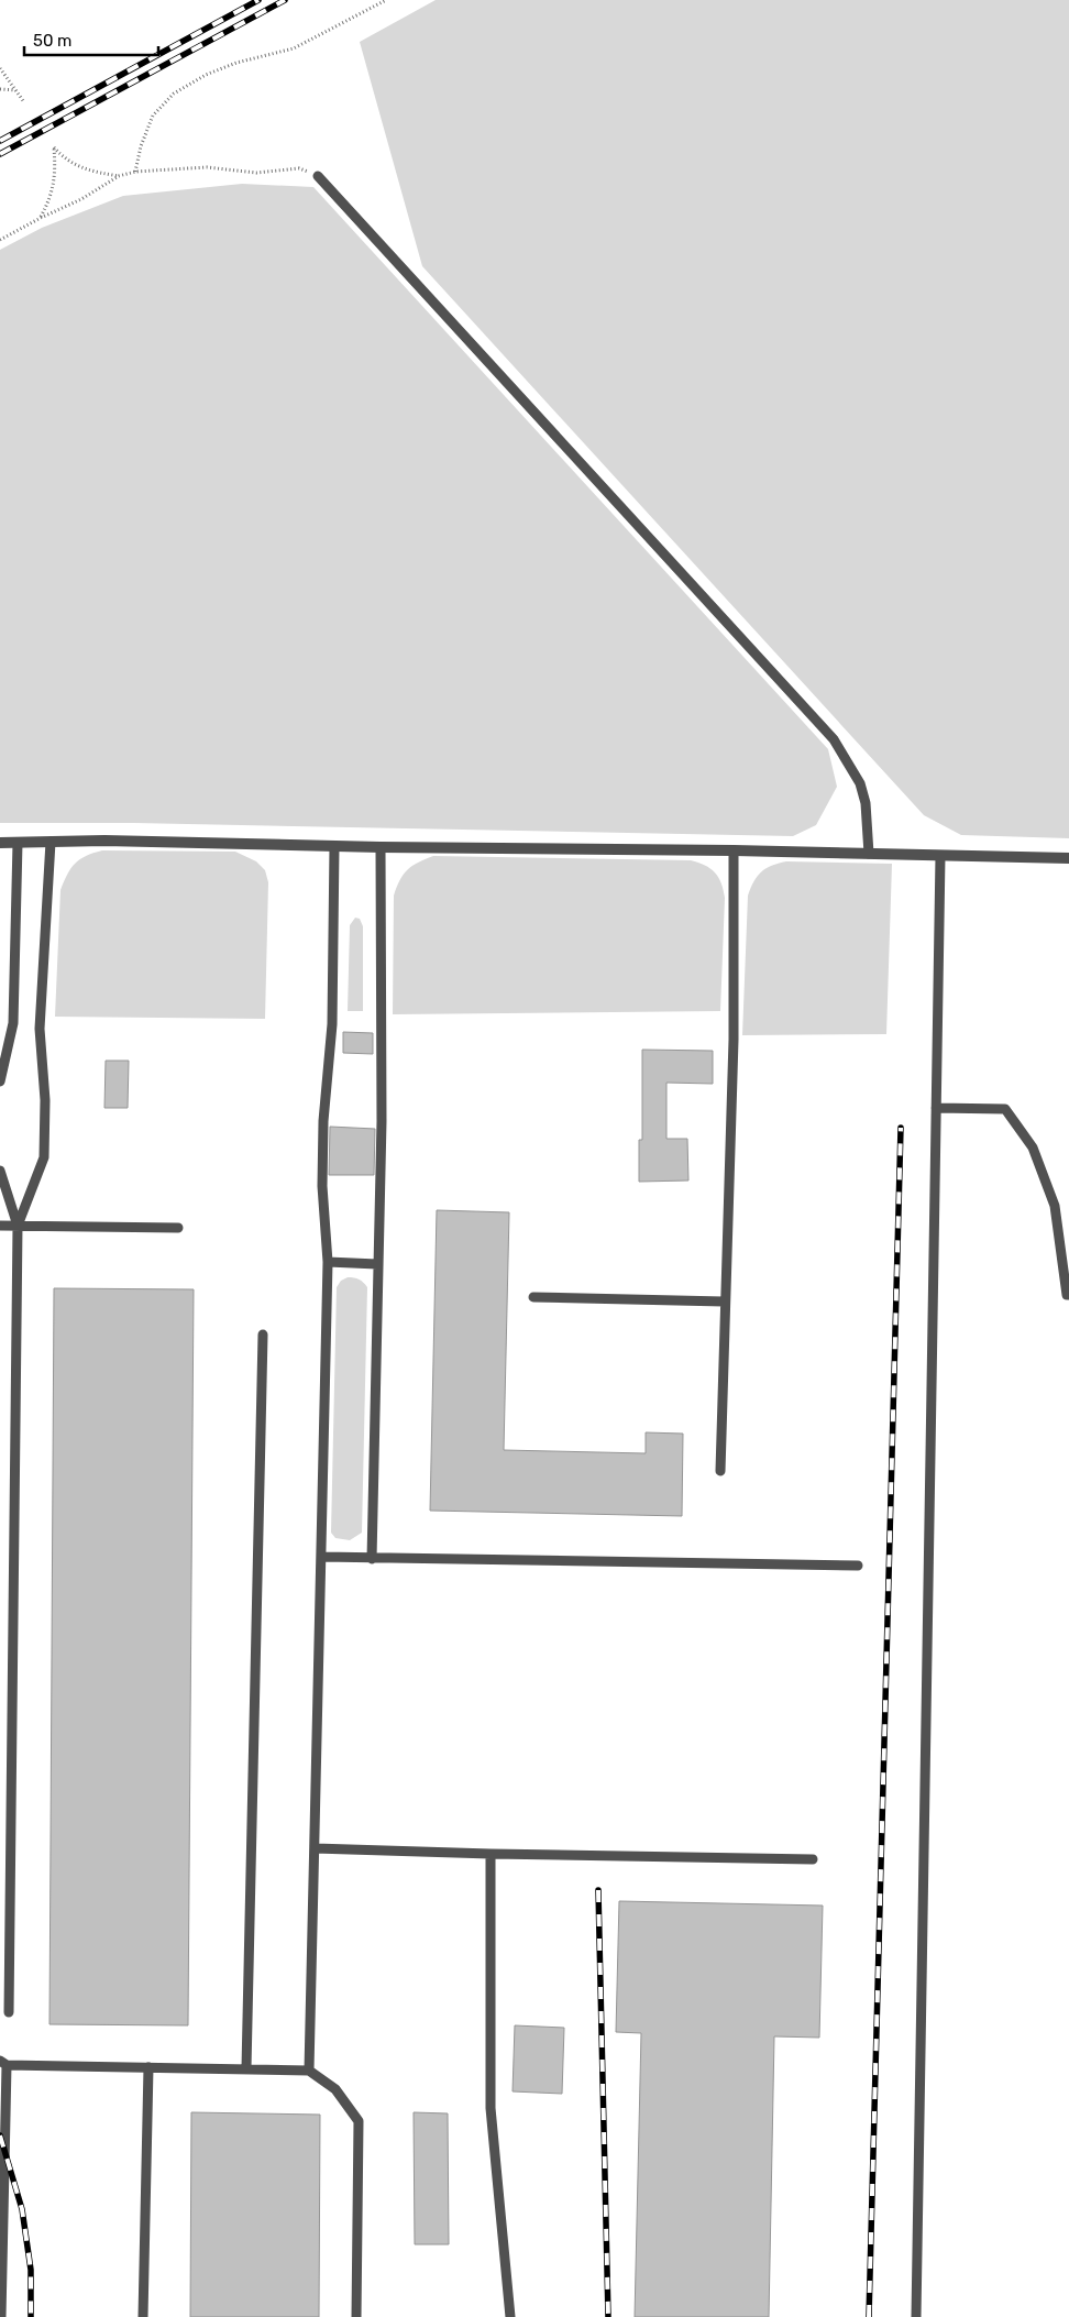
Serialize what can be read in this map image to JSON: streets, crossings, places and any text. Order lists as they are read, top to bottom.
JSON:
{
  "scale_bar": "50 m"
}
